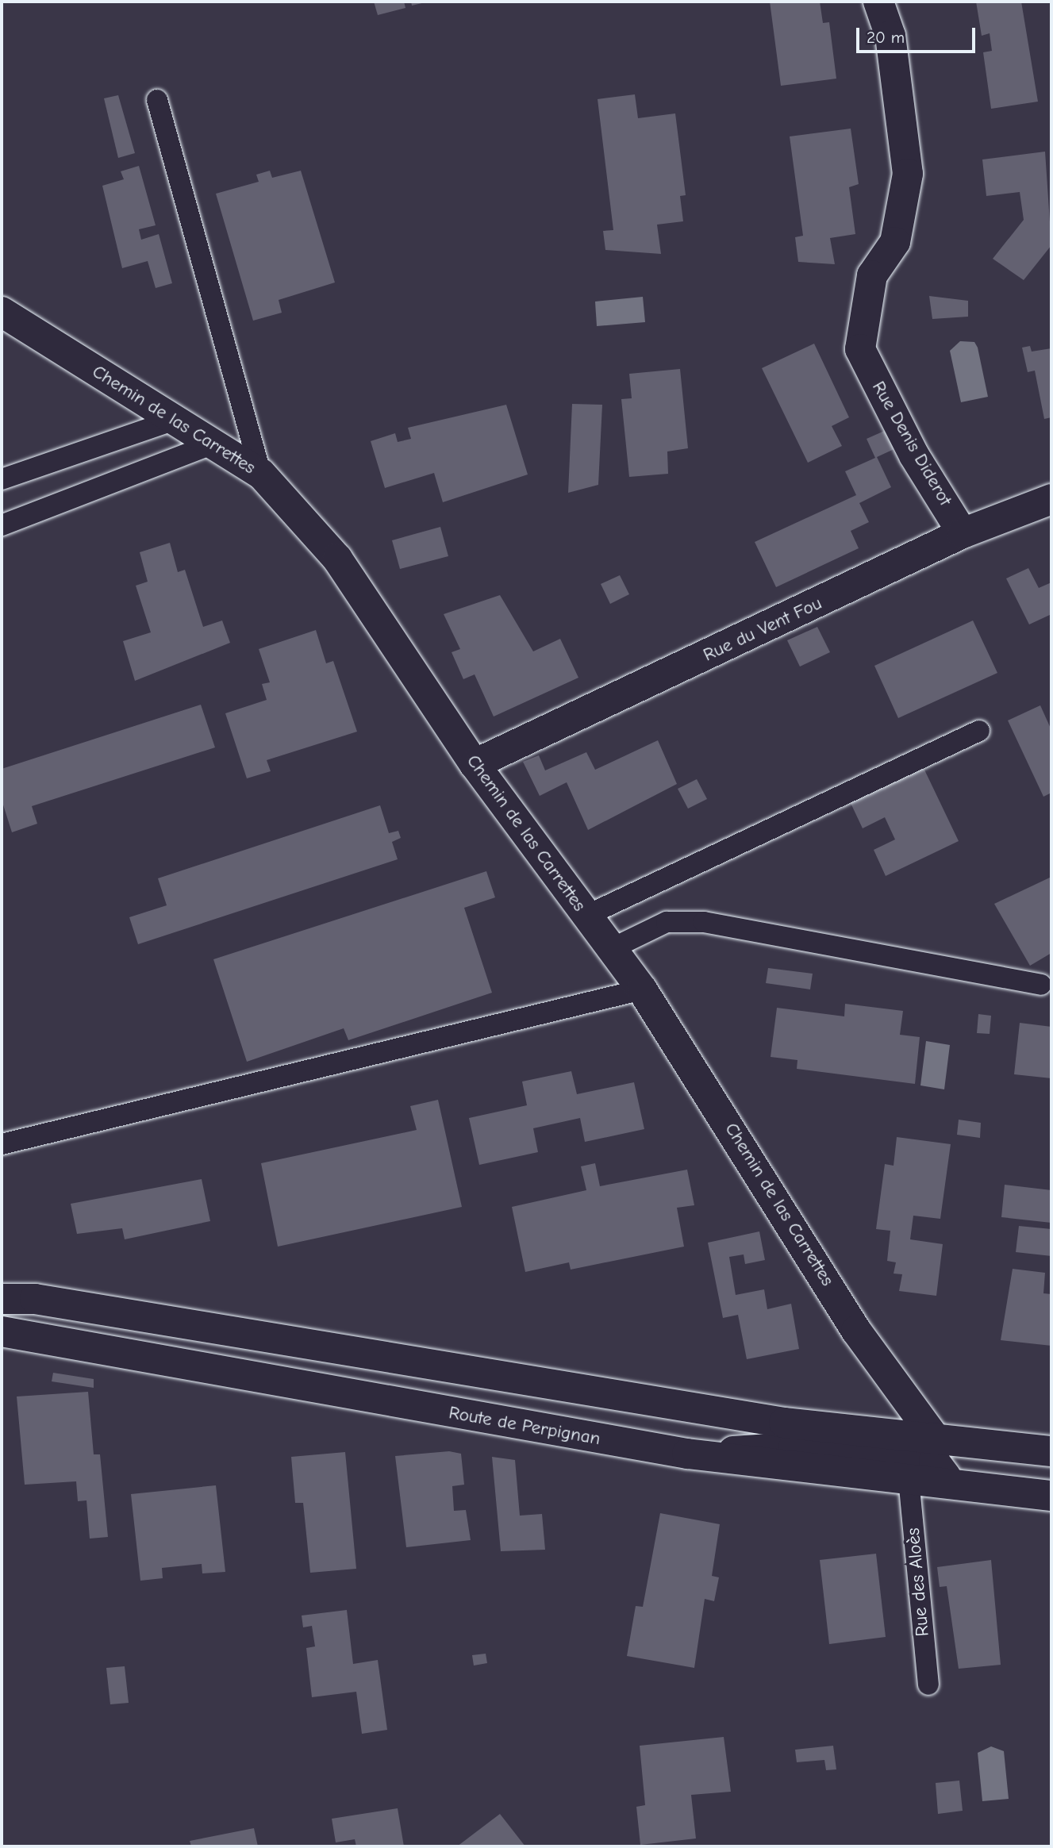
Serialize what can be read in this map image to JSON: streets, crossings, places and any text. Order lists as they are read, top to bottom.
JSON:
{
  "streets": {
    "street": [
      "Chemin de las Carrettes",
      "Rue Denis Diderot",
      "Rue du Vent Fou",
      "Route de Perpignan"
    ],
    "lane": ["Rue des Aloès"]
  },
  "crossings": [
    ["Chemin de las Carrettes", "Rue du Vent Fou"],
    ["Chemin de las Carrettes", "Route de Perpignan"],
    ["Rue Denis Diderot", "Rue du Vent Fou"],
    ["Route de Perpignan", "Rue des Aloès"]
  ],
  "scale_bar": "20 m"
}
